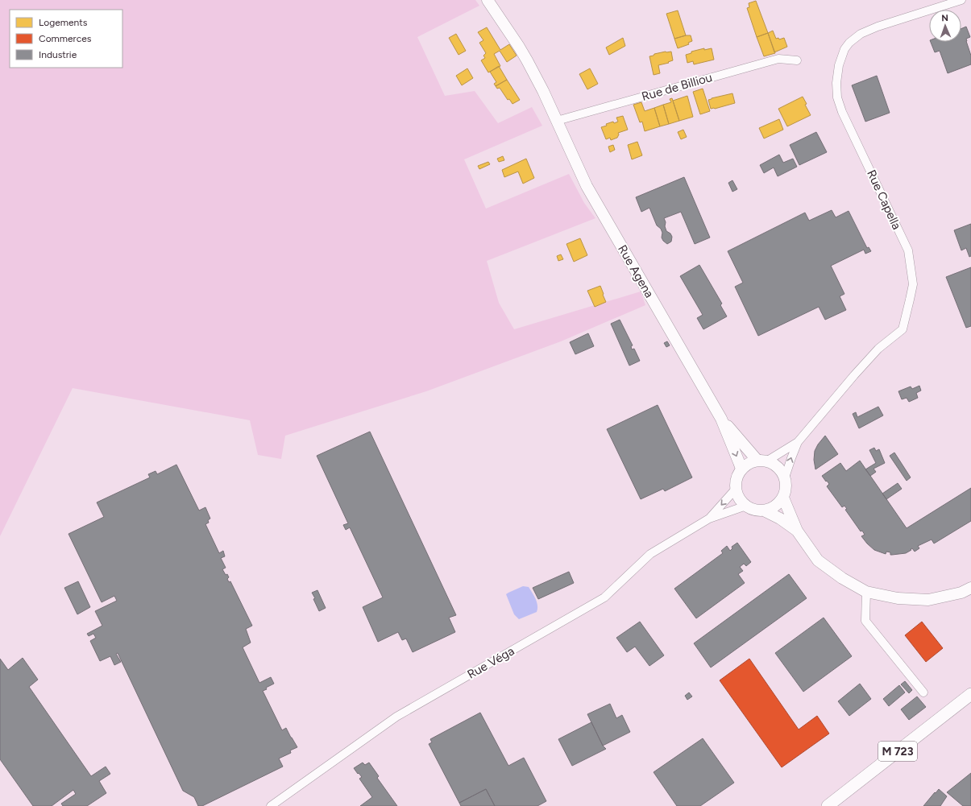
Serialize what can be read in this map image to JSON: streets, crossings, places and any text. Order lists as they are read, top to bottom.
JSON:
{
  "streets": {
    "main road": ["Rue Agena", "M 723"],
    "street": ["Rue de Billiou", "Rue Capella", "Rue Véga"]
  },
  "crossings": [
    ["Rue de Billiou", "Rue Agena"],
    ["Rue Capella", "Rue Agena"],
    ["Rue Capella", "Rue Véga"],
    ["Rue Agena", "Rue Véga"]
  ],
  "legend": ["Logements", "Commerces", "Industrie"],
  "north": "top"
}
